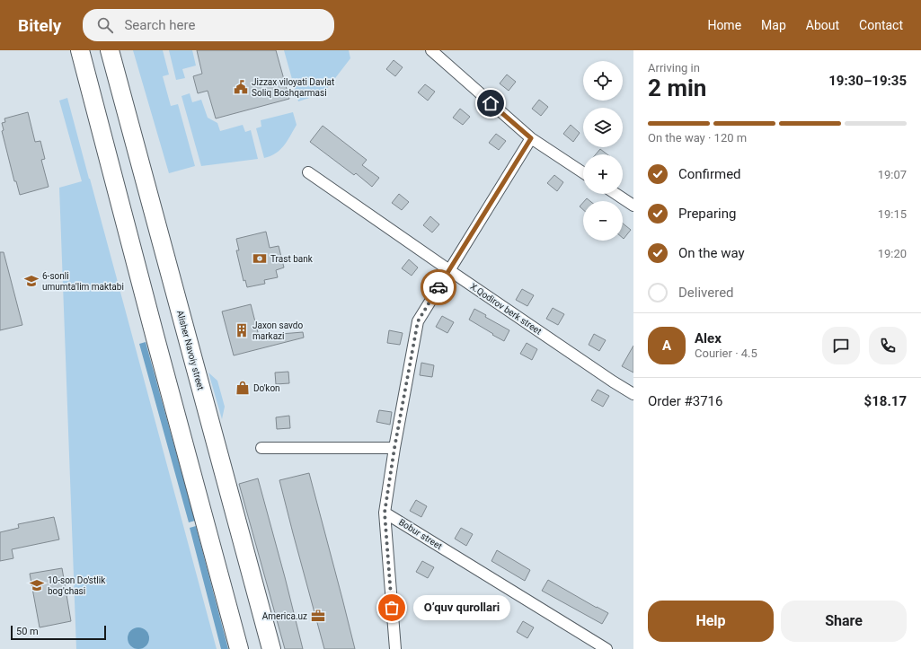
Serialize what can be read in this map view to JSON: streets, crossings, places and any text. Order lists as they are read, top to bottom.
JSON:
{
  "streets": {
    "main road": ["Alisher Navoiy street"],
    "street": ["X.Qodirov berk street", "Bobur street"]
  },
  "places": {
    "public building": ["Jizzax viloyati Davlat Soliq Boshqarmasi"],
    "bank": ["Trast bank"],
    "school or university": ["6-sonli umumta'lim maktabi", "10-son Do'stlik bog'chasi"],
    "building": ["Jaxon savdo markazi"],
    "shop": ["Do'kon"],
    "other": ["O’quv qurollari"],
    "office": ["America.uz"]
  },
  "scale_bar": "50 m",
  "page": {
    "header": "Bitely",
    "search": "Search here",
    "nav": [
      "Home",
      "Map",
      "About",
      "Contact"
    ],
    "heading": ["2 min", "Arriving in", "19:30–19:35"],
    "panel": [
      "Alex",
      "Courier · 4.5",
      "Order #3716",
      "$18.17"
    ],
    "map_buttons": ["+", "−"],
    "bar": "On the way · 120 m",
    "list": [
      ["Confirmed", "19:07"],
      ["Preparing", "19:15"],
      ["On the way", "19:20"],
      "Delivered"
    ],
    "round": "A",
    "buttons": ["Help", "Share"],
    "bubble": "O’quv qurollari",
    "scale": "50 m"
  }
}
